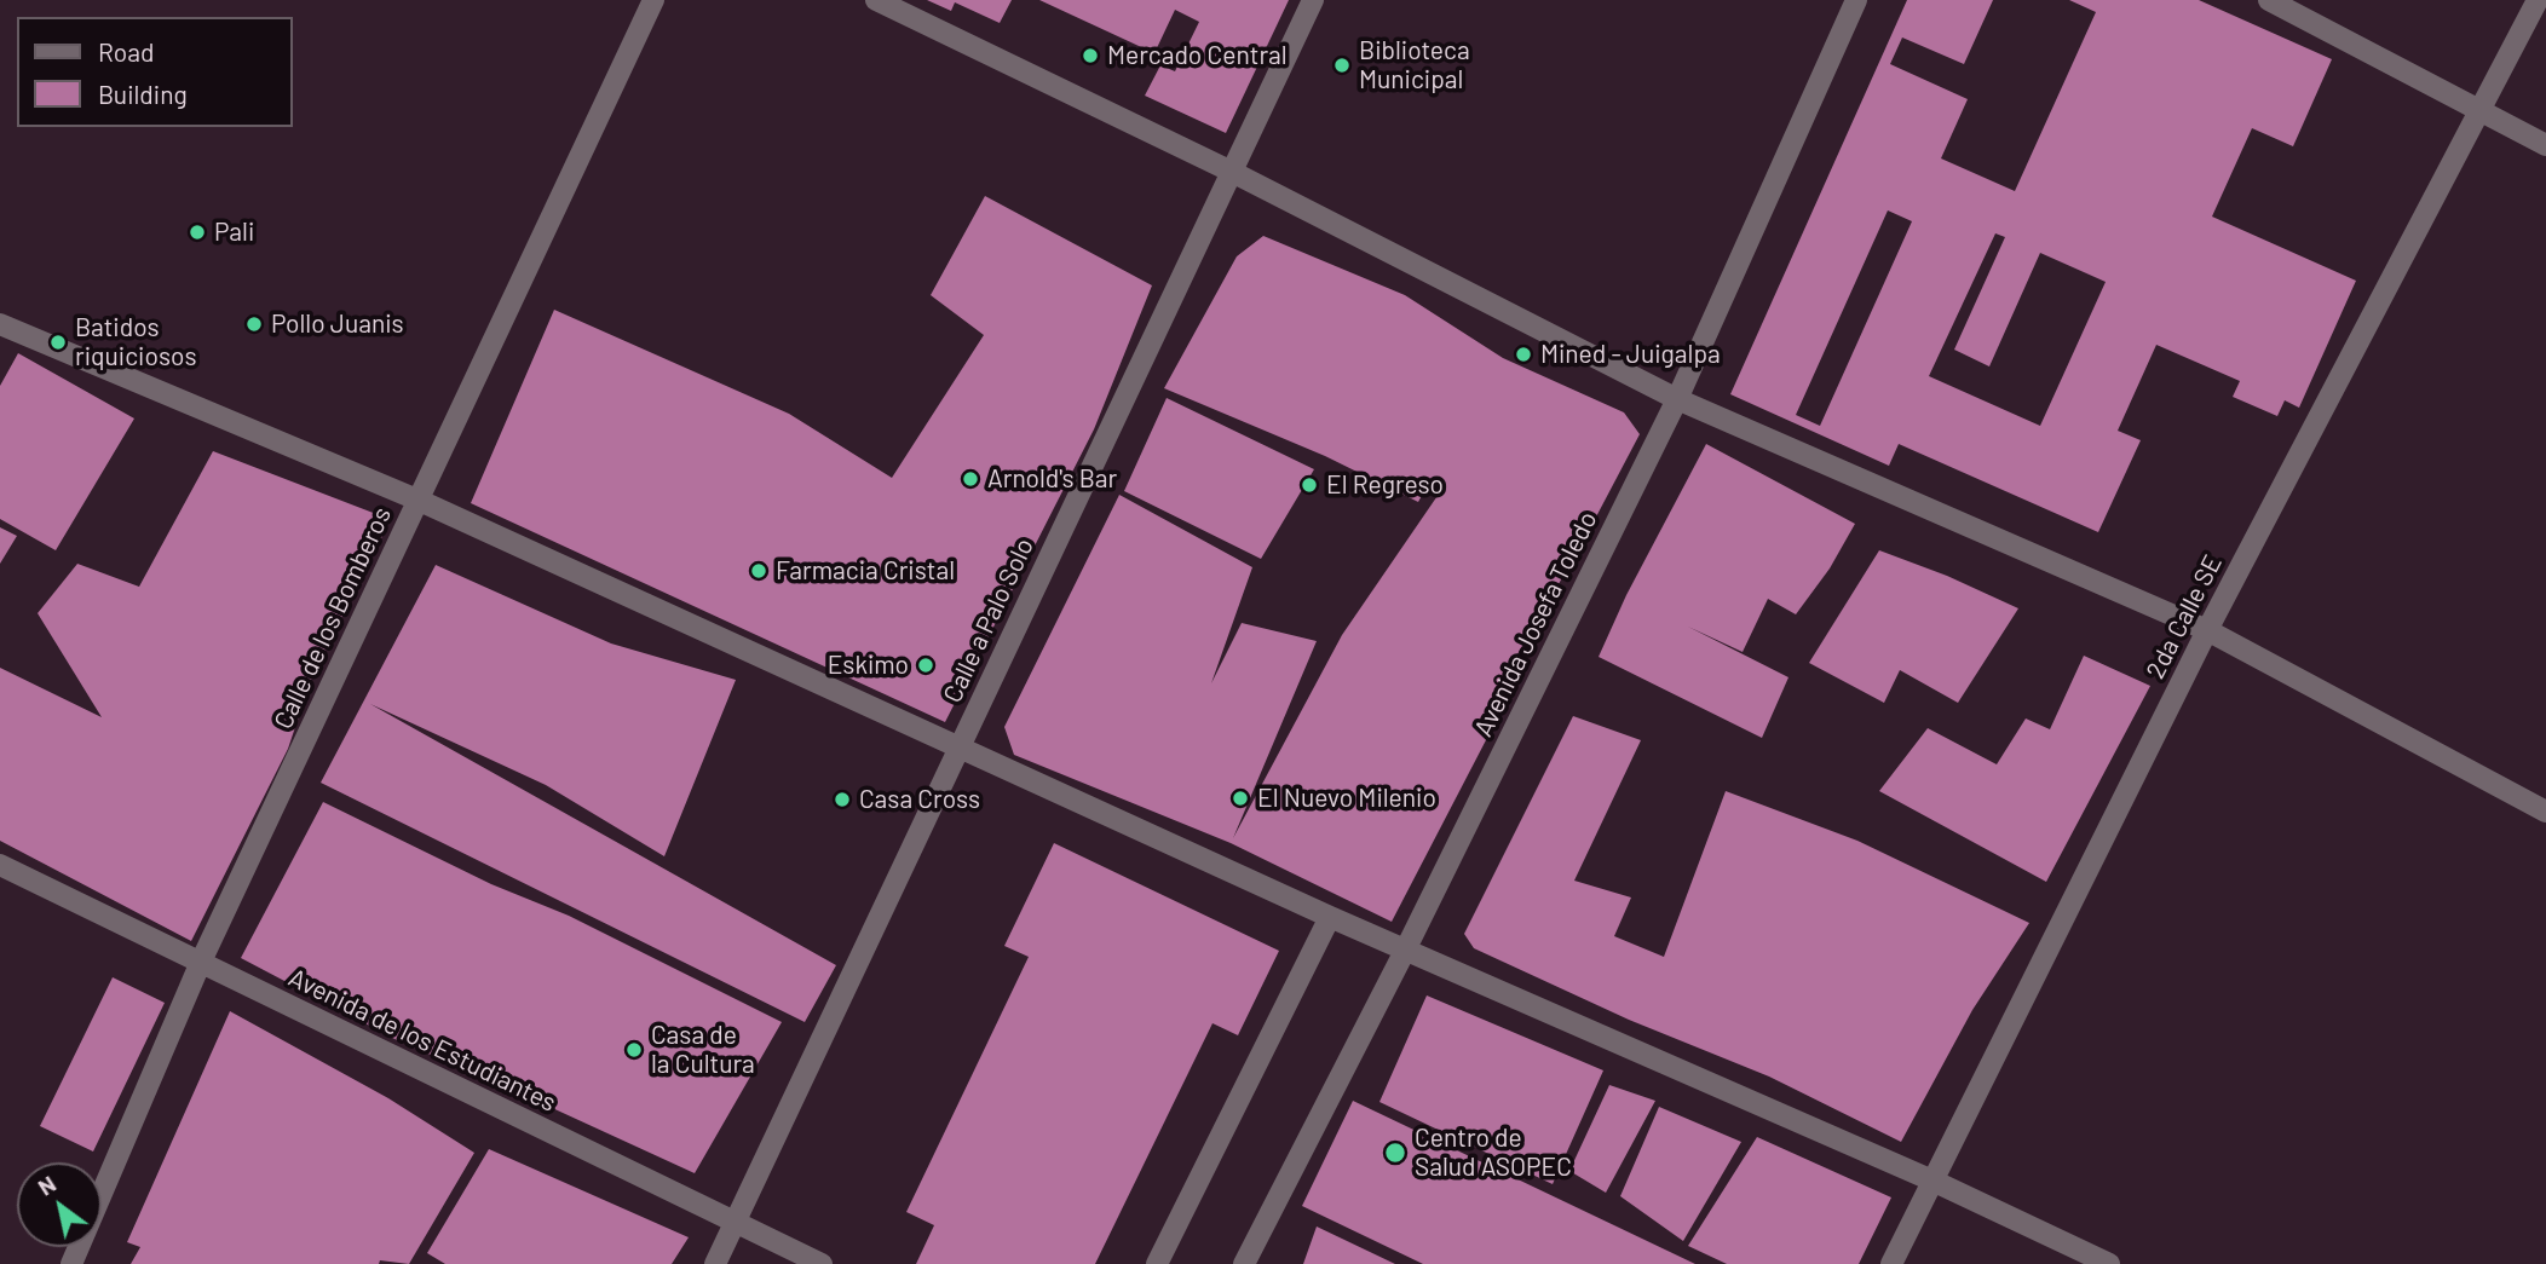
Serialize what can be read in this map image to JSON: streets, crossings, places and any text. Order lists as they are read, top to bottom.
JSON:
{
  "streets": {
    "street": [
      "2da Calle SE",
      "Calle de los Bomberos",
      "Calle a Palo Solo",
      "Avenida Josefa Toledo",
      "Avenida de los Estudiantes"
    ]
  },
  "crossings": [
    ["Calle de los Bomberos", "Avenida de los Estudiantes"],
    ["Calle a Palo Solo", "Avenida de los Estudiantes"]
  ],
  "places": [
    "Mercado Central",
    "Biblioteca Municipal",
    "Pali",
    "Pollo Juanis",
    "Batidos riquiciosos",
    "Mined - Juigalpa",
    "Arnold's Bar",
    "El Regreso",
    "Farmacia Cristal",
    "Eskimo",
    "El Nuevo Milenio",
    "Casa Cross",
    "Casa de la Cultura",
    "Centro de Salud ASOPEC"
  ],
  "legend": ["Road", "Building"],
  "north": "top left"
}
